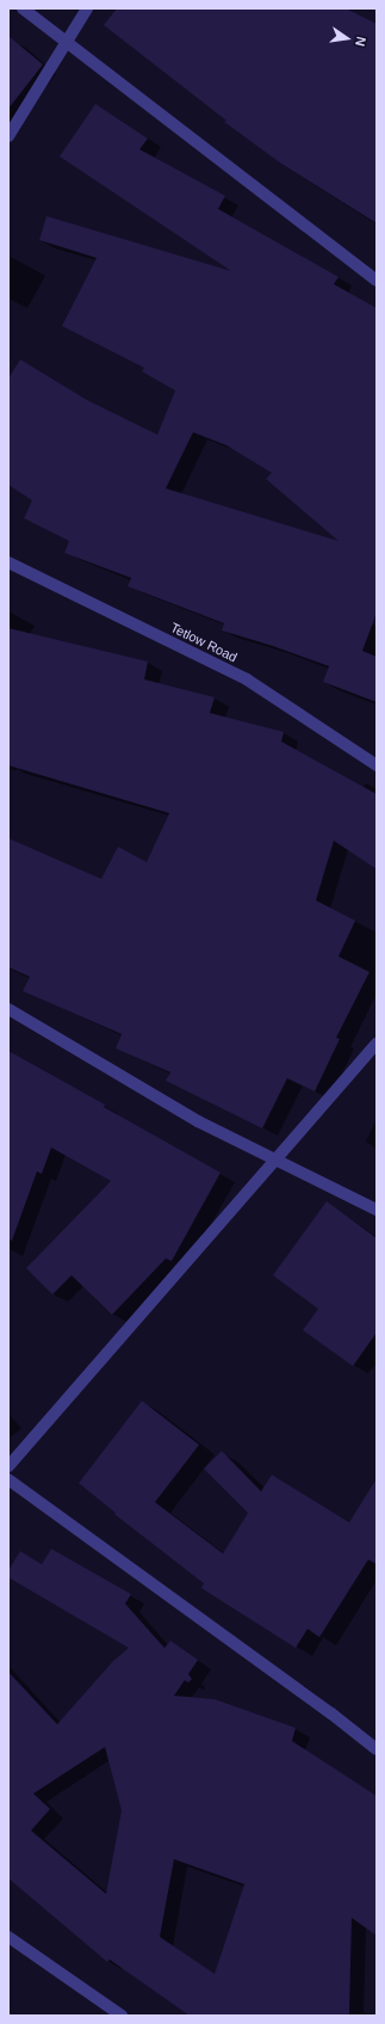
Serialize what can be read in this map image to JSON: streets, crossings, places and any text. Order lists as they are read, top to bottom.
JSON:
{
  "streets": {
    "street": ["Tetlow Road"]
  },
  "north": "right"
}
